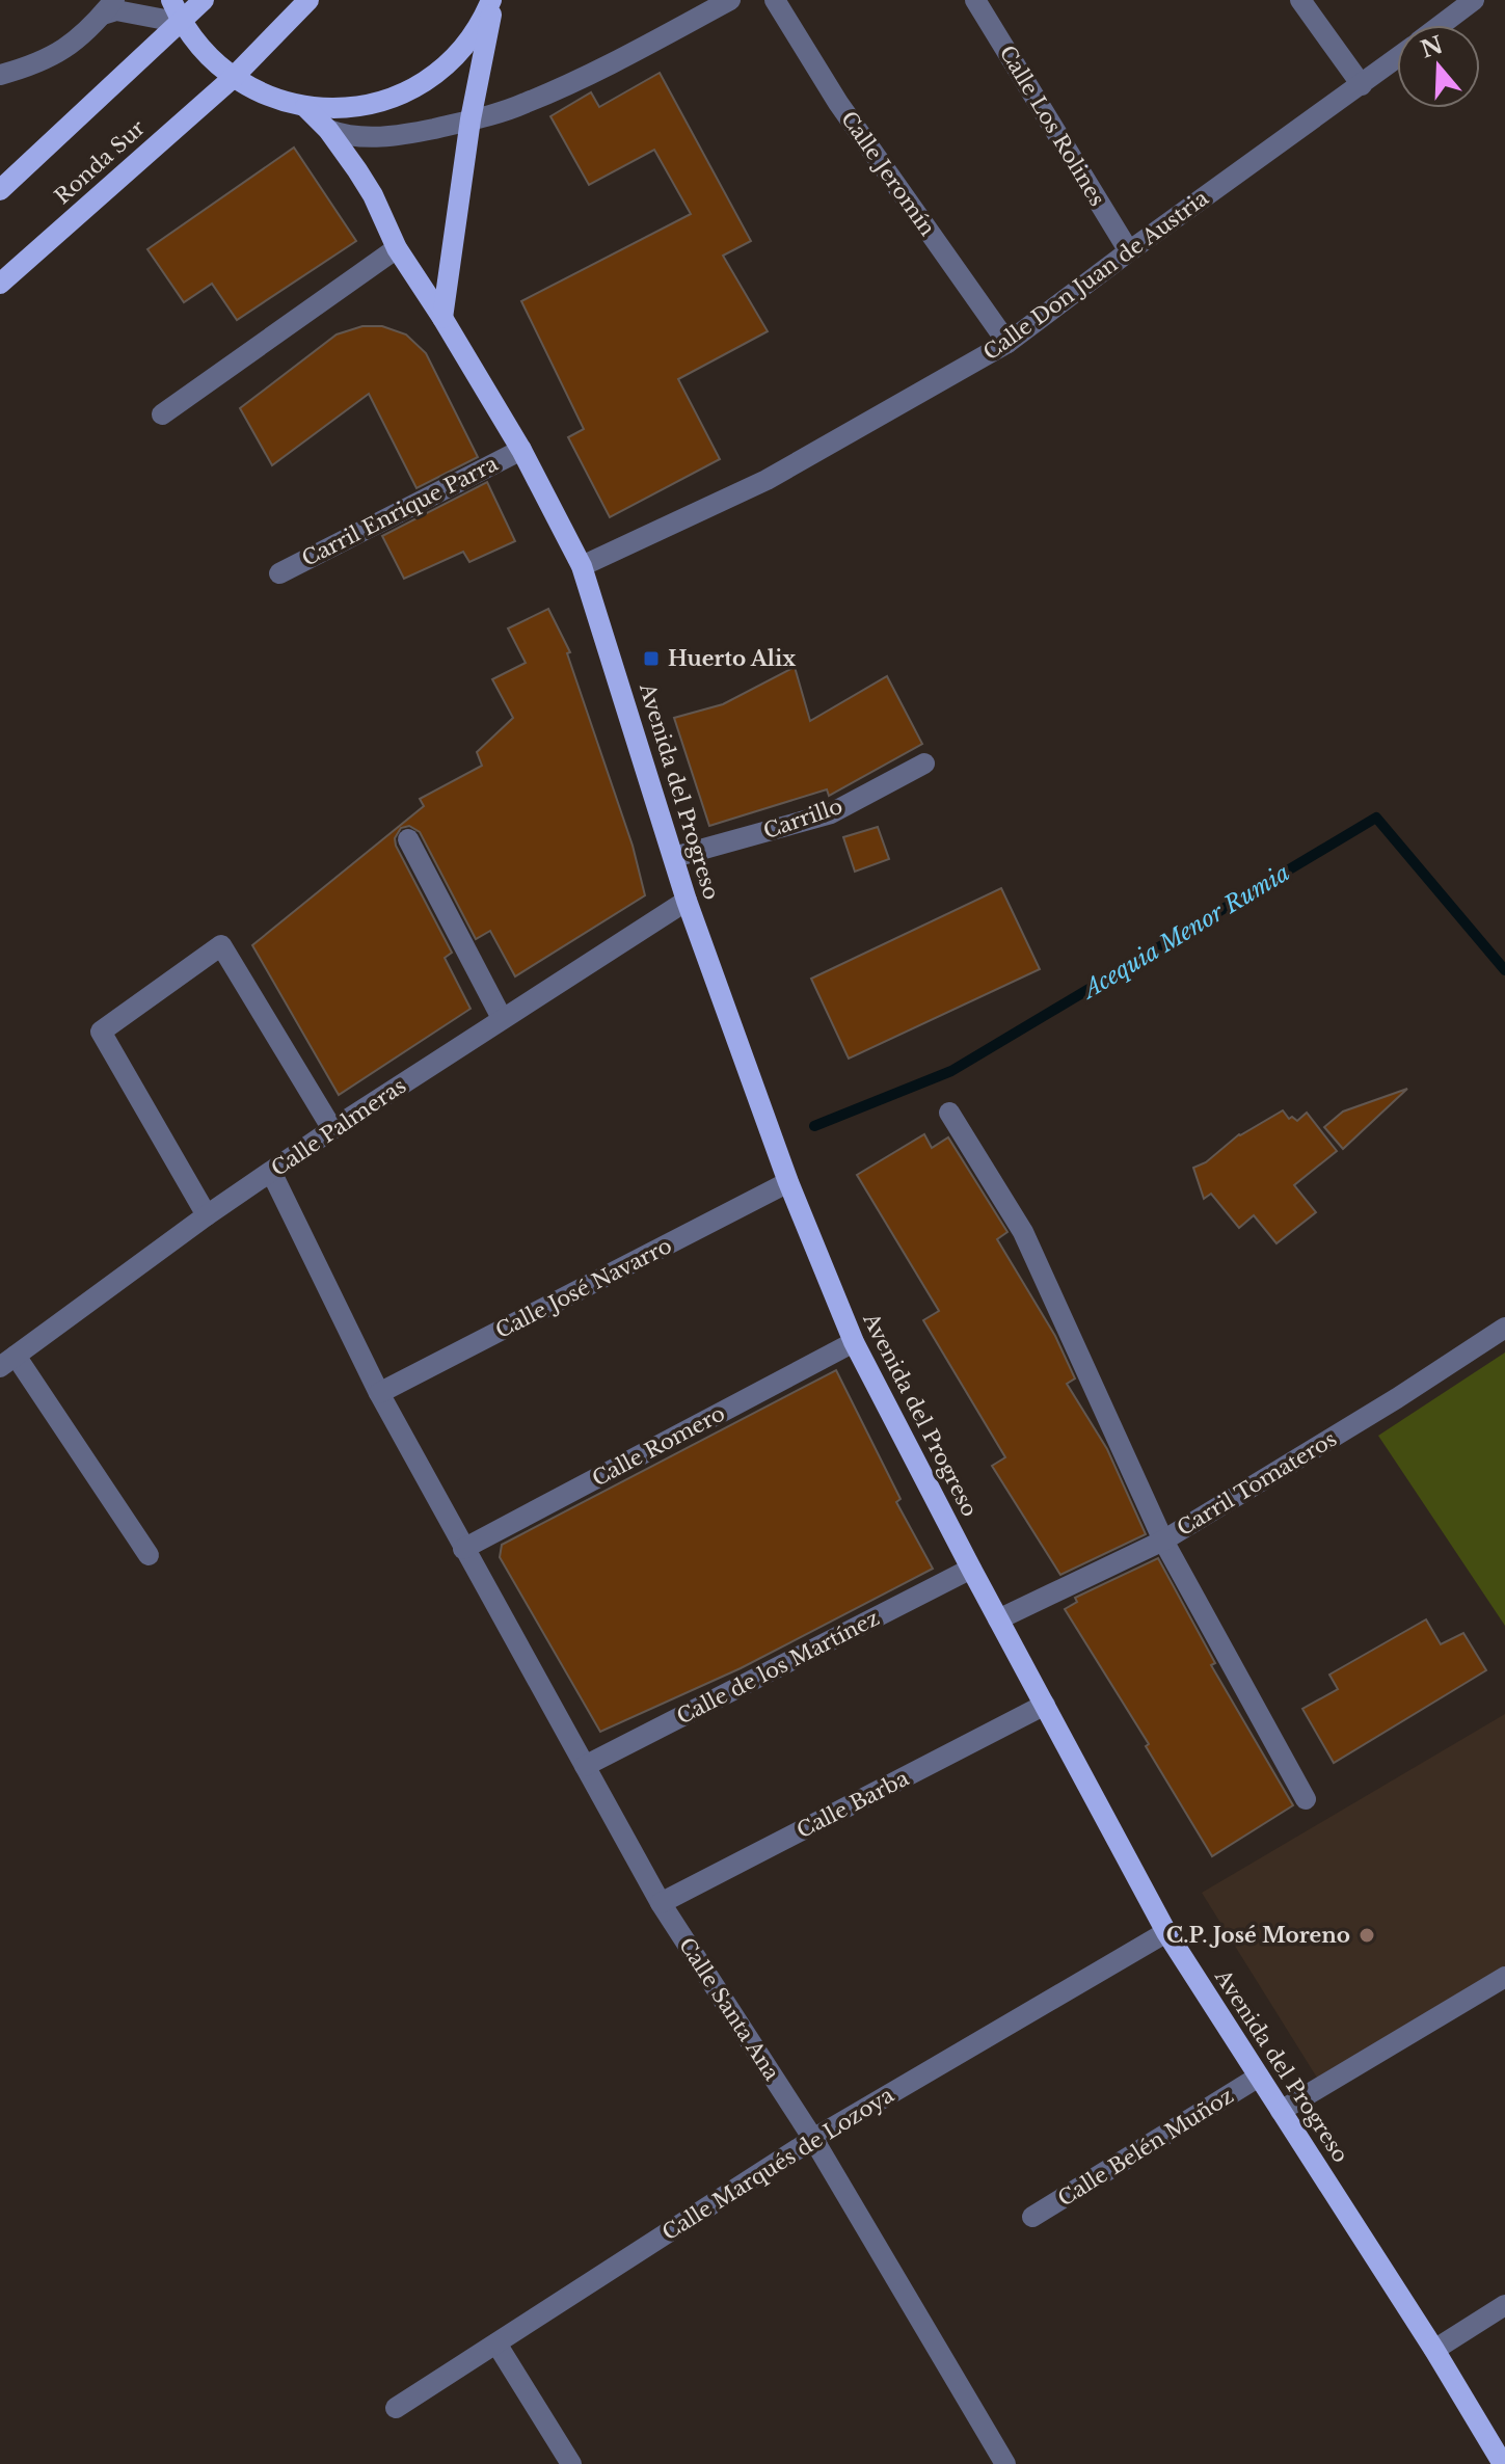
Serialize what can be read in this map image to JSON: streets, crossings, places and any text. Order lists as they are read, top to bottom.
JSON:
{
  "streets": {
    "main road": ["Ronda Sur", "Avenida del Progreso"],
    "street": [
      "Calle Los Rolines",
      "Calle Jeromín",
      "Calle Don Juan de Austria",
      "Carril Enrique Parra",
      "Carrillo",
      "Calle Palmeras",
      "Calle José Navarro",
      "Calle Romero",
      "Carril Tomateros",
      "Calle de los Martínez",
      "Calle Barba",
      "Calle Santa Ana",
      "Calle Belén Muñoz",
      "Calle Marqués de Lozoya"
    ]
  },
  "crossings": [
    ["Calle Los Rolines", "Calle Don Juan de Austria"],
    ["Calle Jeromín", "Calle Don Juan de Austria"],
    ["Calle Don Juan de Austria", "Avenida del Progreso"],
    ["Carril Enrique Parra", "Avenida del Progreso"],
    ["Avenida del Progreso", "Carrillo"],
    ["Avenida del Progreso", "Calle Palmeras"],
    ["Avenida del Progreso", "Calle José Navarro"],
    ["Avenida del Progreso", "Calle Romero"],
    ["Avenida del Progreso", "Carril Tomateros"],
    ["Avenida del Progreso", "Calle de los Martínez"],
    ["Avenida del Progreso", "Calle Barba"],
    ["Avenida del Progreso", "Calle Belén Muñoz"],
    ["Avenida del Progreso", "Calle Marqués de Lozoya"],
    ["Calle Palmeras", "Calle Santa Ana"],
    ["Calle José Navarro", "Calle Santa Ana"],
    ["Calle Romero", "Calle Santa Ana"],
    ["Calle de los Martínez", "Calle Santa Ana"],
    ["Calle Barba", "Calle Santa Ana"],
    ["Calle Santa Ana", "Calle Marqués de Lozoya"]
  ],
  "water": ["Acequia Menor Rumia"],
  "places": {
    "transit": ["Huerto Alix"],
    "other": ["C.P. José Moreno"]
  },
  "north": "top"
}
